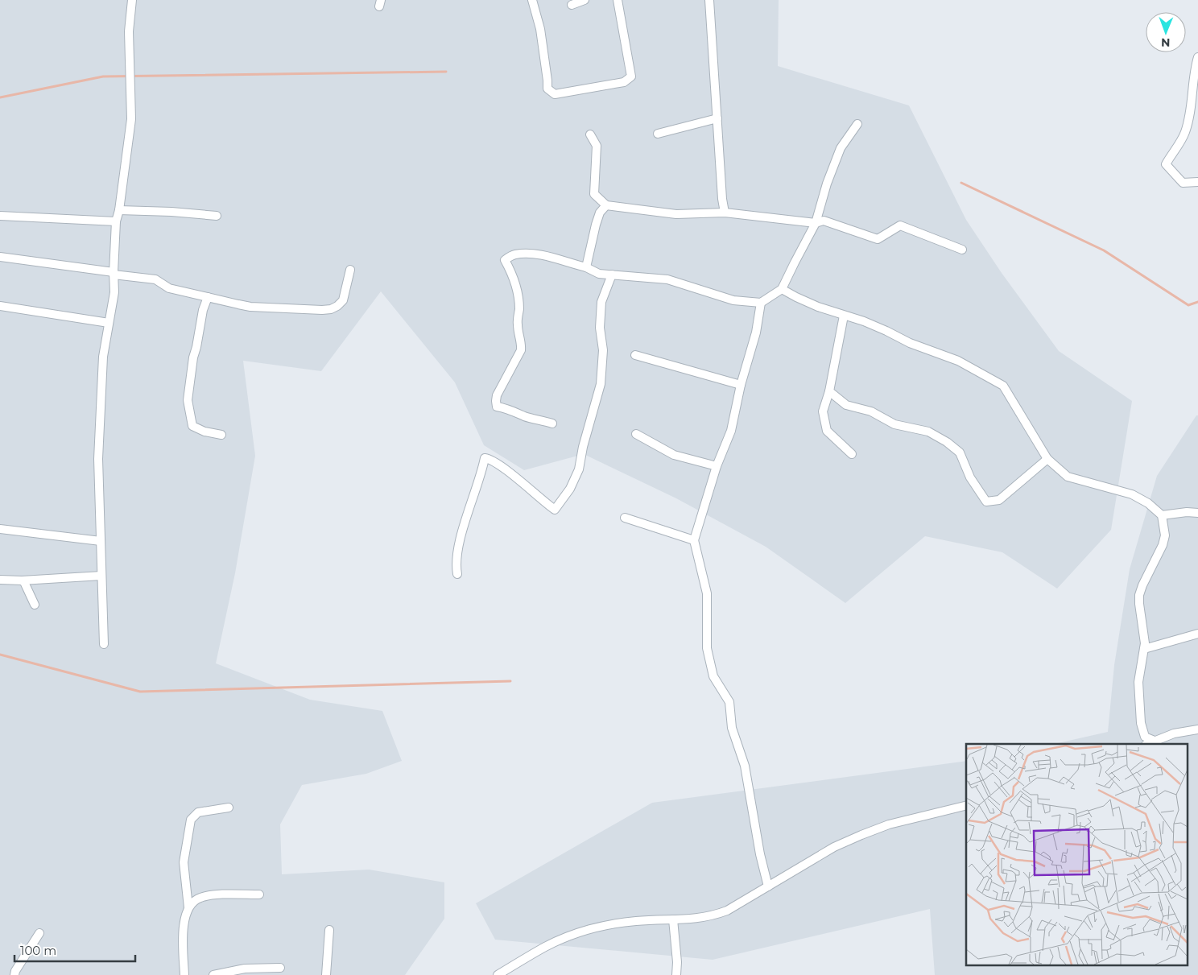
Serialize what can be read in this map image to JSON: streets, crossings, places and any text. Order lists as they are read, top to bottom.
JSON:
{
  "scale_bar": "100 m",
  "north": "bottom"
}
